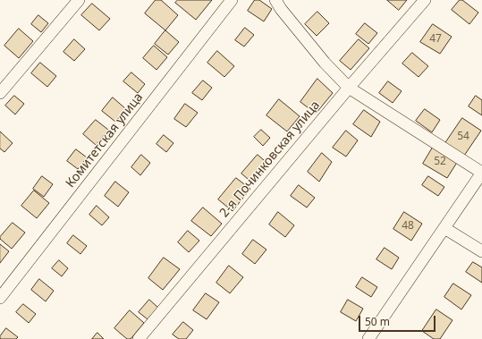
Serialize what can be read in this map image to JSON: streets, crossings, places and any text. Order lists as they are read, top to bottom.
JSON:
{
  "streets": {
    "street": ["Комитетская улица", "2-я Починковская улица"]
  },
  "house_numbers": [
    "47",
    "54",
    "52",
    "48"
  ],
  "scale_bar": "50 m"
}
